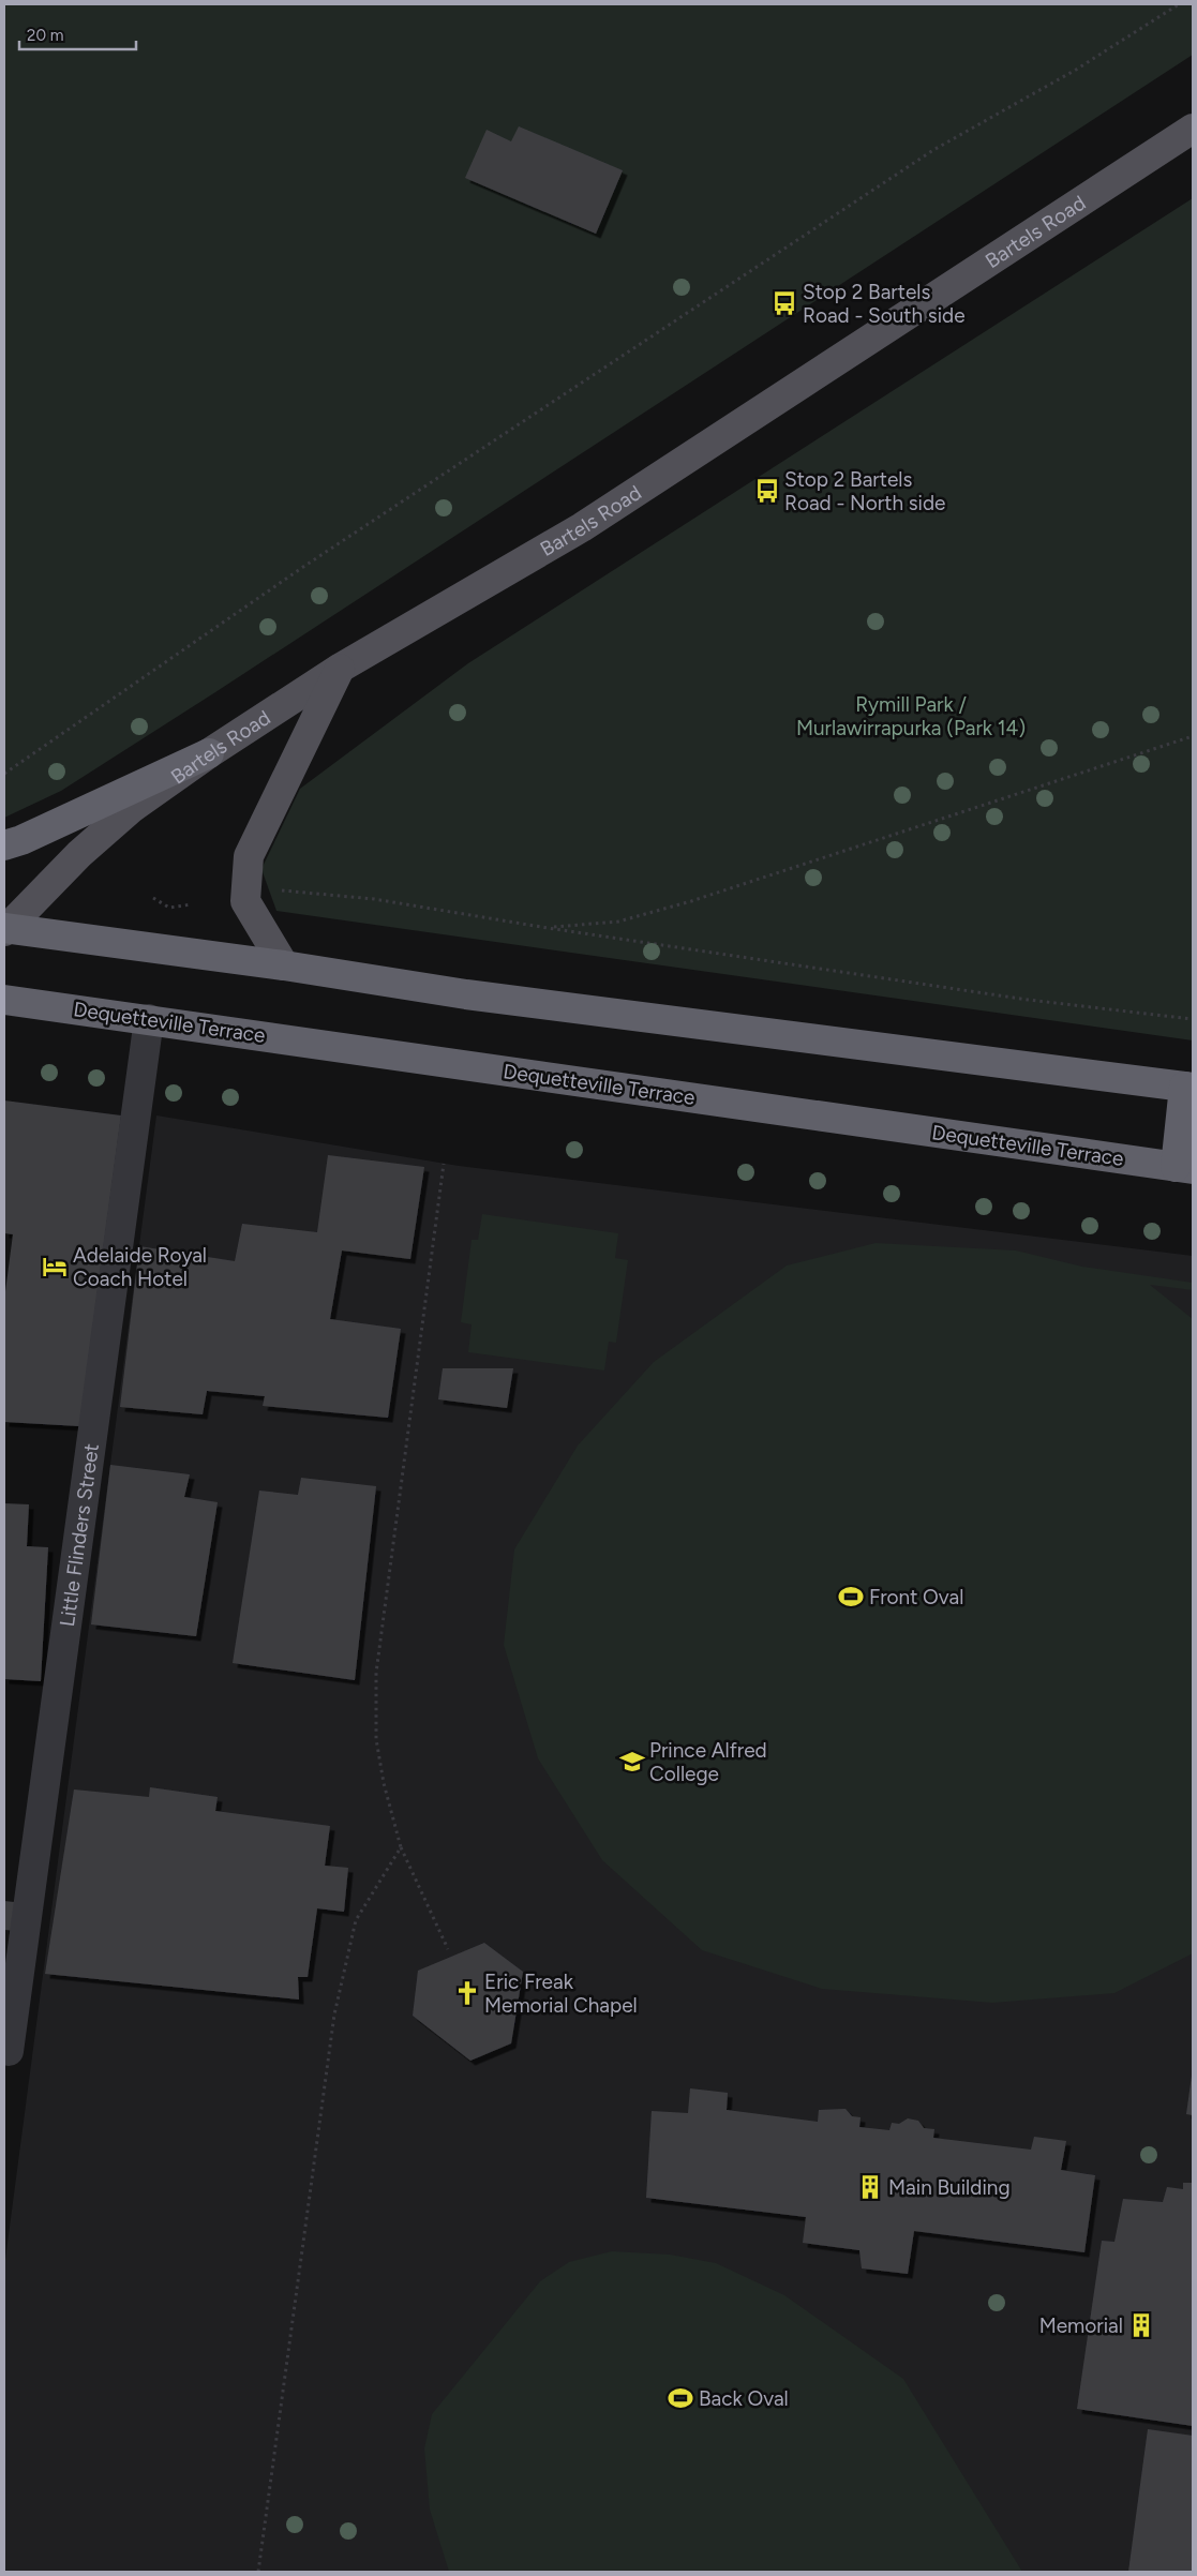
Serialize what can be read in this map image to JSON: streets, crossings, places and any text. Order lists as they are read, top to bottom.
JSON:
{
  "streets": {
    "highway": ["Dequetteville Terrace"],
    "main road": ["Bartels Road"],
    "street": ["Little Flinders Street"]
  },
  "crossings": [
    ["Dequetteville Terrace", "Little Flinders Street"]
  ],
  "parks": ["Rymill Park / Murlawirrapurka (Park 14)"],
  "places": {
    "bus stop": ["Stop 2 Bartels Road - South side", "Stop 2 Bartels Road - North side"],
    "hotel": ["Adelaide Royal Coach Hotel"],
    "sports": ["Front Oval", "Back Oval"],
    "school or university": ["Prince Alfred College"],
    "church": ["Eric Freak Memorial Chapel"],
    "building": ["Main Building", "Memorial"]
  },
  "scale_bar": "20 m"
}
